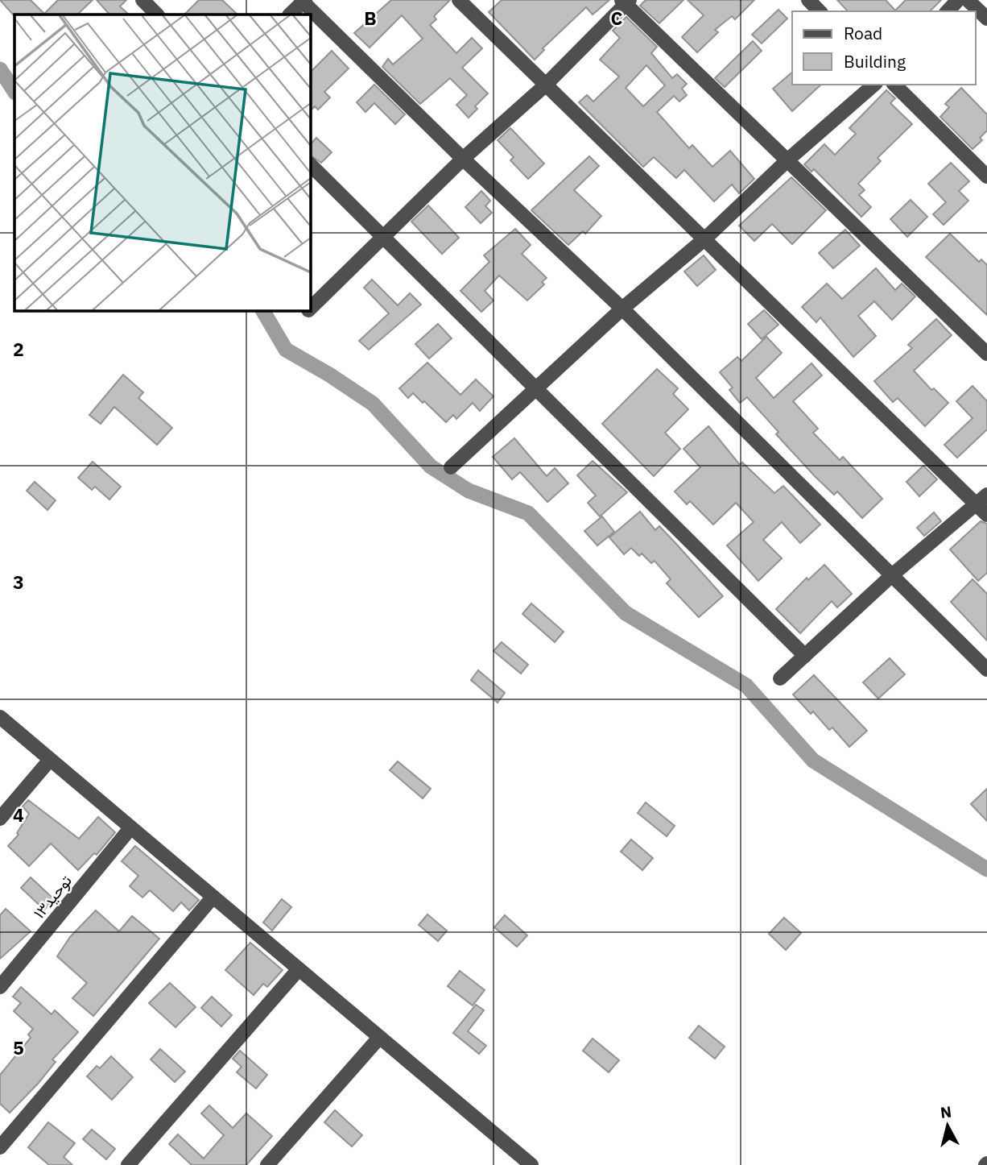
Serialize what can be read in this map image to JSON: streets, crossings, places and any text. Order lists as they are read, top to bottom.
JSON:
{
  "streets": {
    "street": ["توحید۱۳"]
  },
  "legend": ["Road", "Building"],
  "north": "top",
  "grid": {
    "columns": ["B", "C"],
    "rows": [
      "2",
      "3",
      "4",
      "5"
    ]
  }
}
